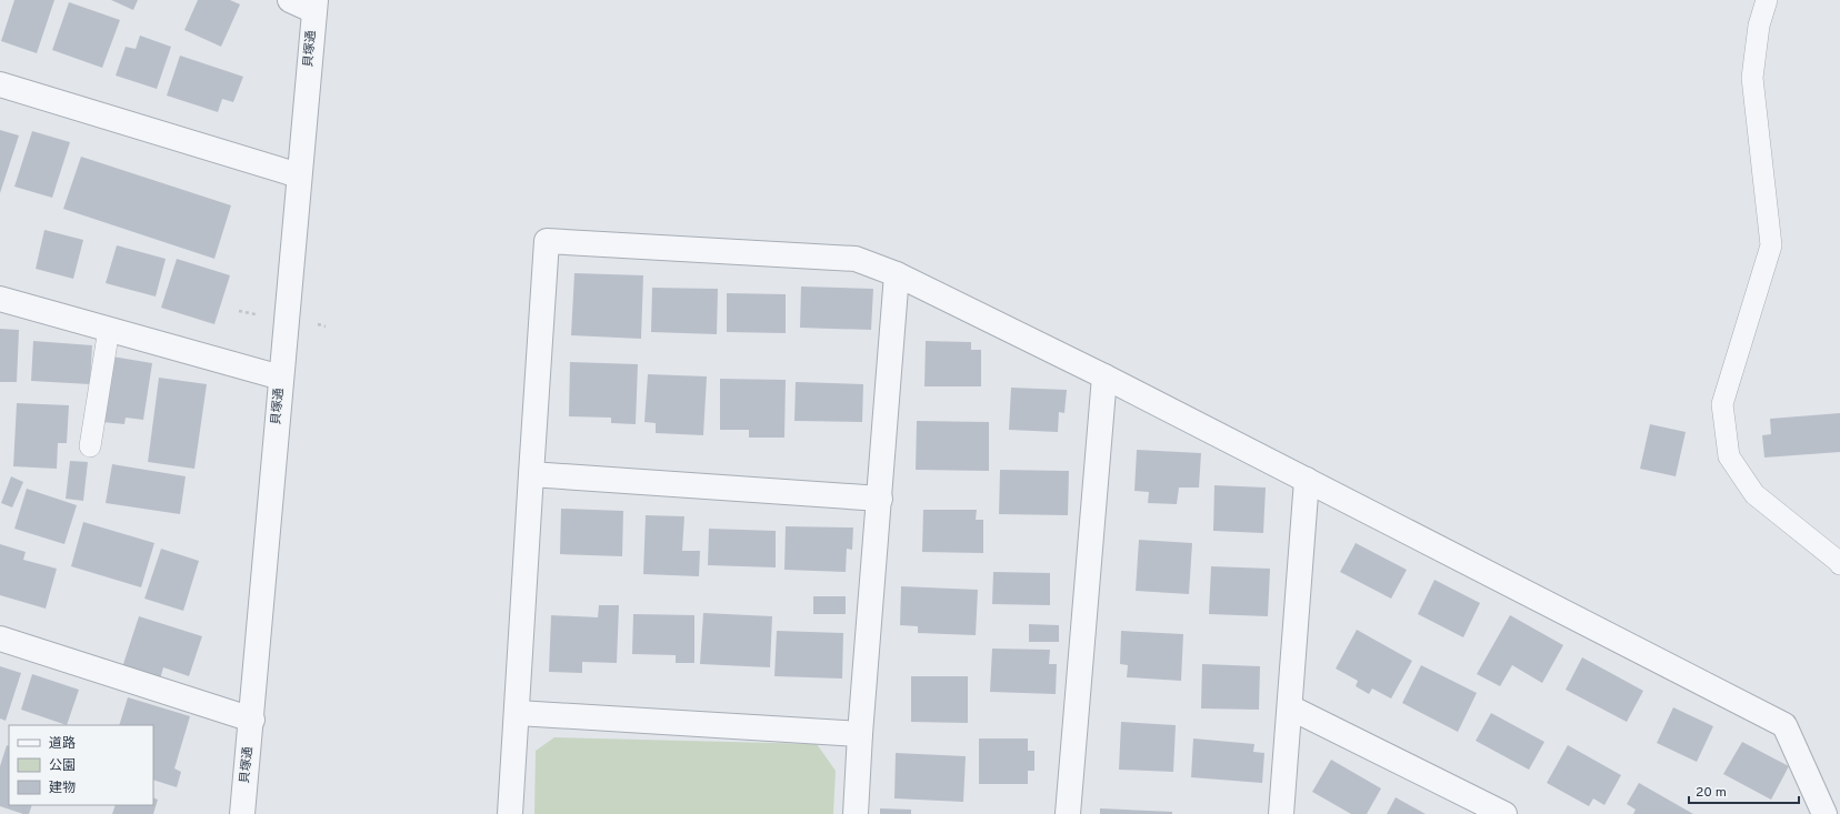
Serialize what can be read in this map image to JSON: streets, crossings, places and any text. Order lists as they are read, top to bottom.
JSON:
{
  "streets": {
    "street": ["貝塚通"]
  },
  "legend": ["道路", "公園", "建物"],
  "scale_bar": "20 m"
}
